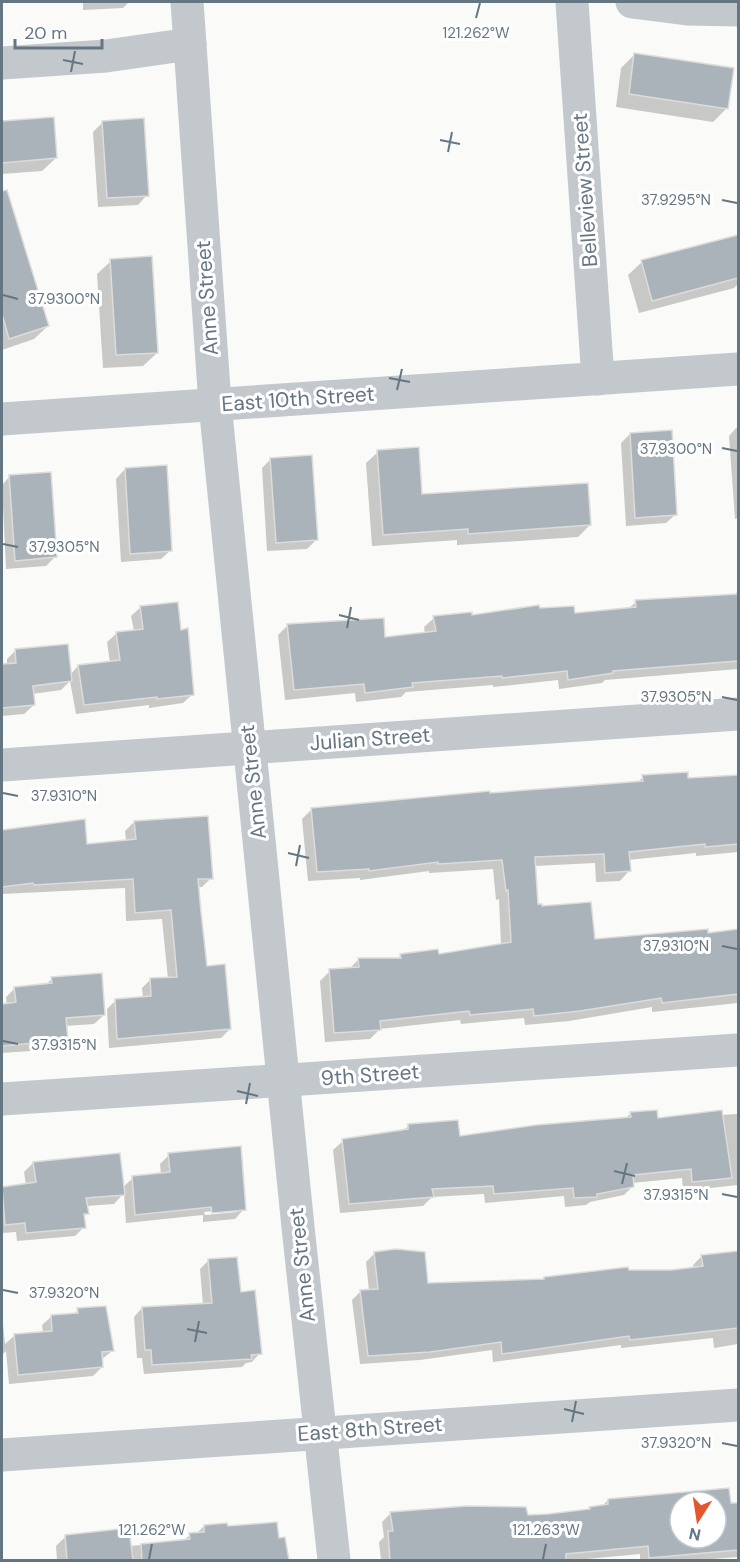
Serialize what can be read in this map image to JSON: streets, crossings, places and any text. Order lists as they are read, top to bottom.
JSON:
{
  "streets": {
    "street": [
      "Belleview Street",
      "Anne Street",
      "East 10th Street",
      "Julian Street",
      "9th Street",
      "East 8th Street"
    ]
  },
  "crossings": [
    ["Belleview Street", "East 10th Street"],
    ["Anne Street", "East 10th Street"],
    ["Anne Street", "Julian Street"],
    ["Anne Street", "9th Street"],
    ["Anne Street", "East 8th Street"]
  ],
  "scale_bar": "20 m",
  "north": "bottom",
  "coordinates": [
    "121.262°W",
    "37.9295°N",
    "37.9300°N",
    "37.9305°N",
    "37.9310°N",
    "37.9315°N",
    "37.9320°N",
    "121.263°W"
  ]
}
